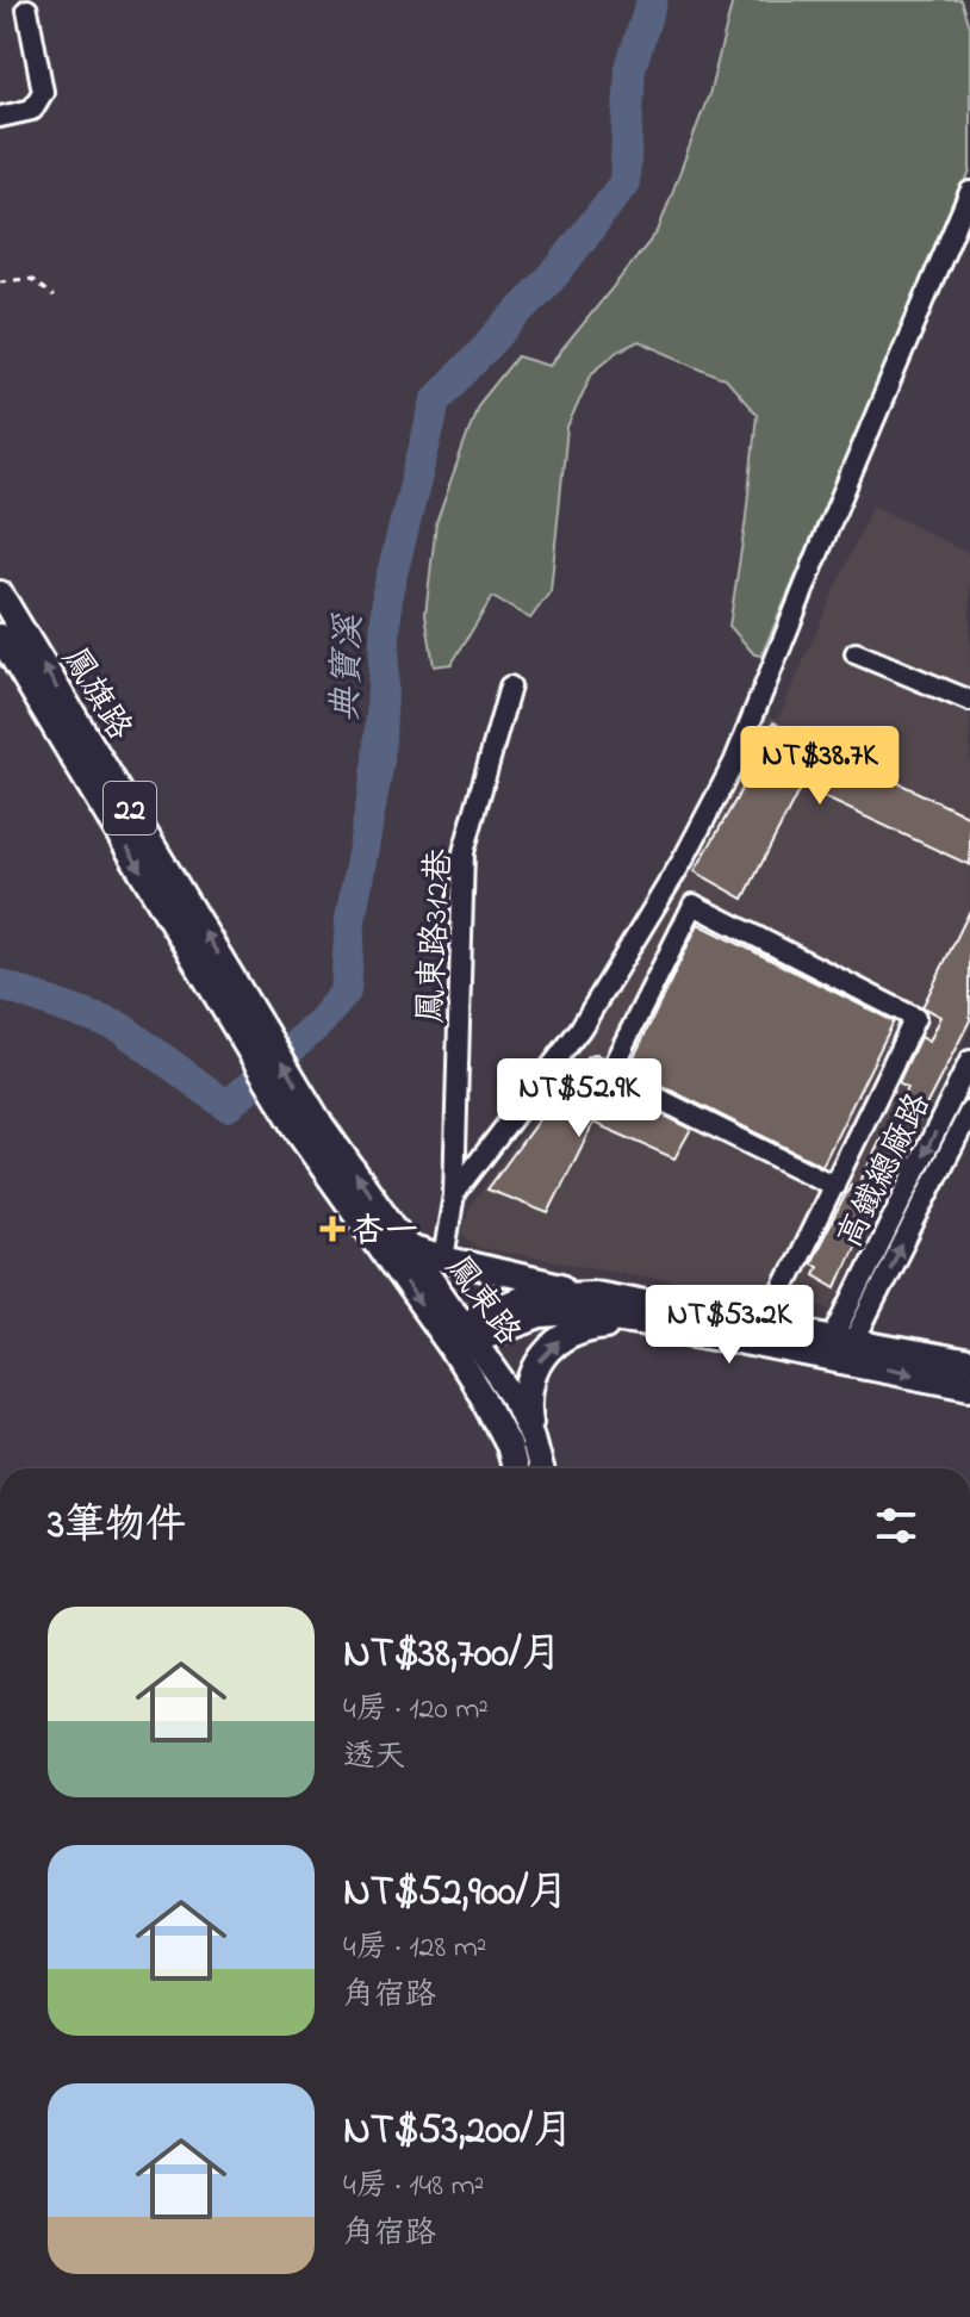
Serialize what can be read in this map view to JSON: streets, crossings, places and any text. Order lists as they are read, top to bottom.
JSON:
{
  "streets": {
    "main road": ["鳳旗路", "22", "鳳東路"],
    "street": ["鳳東路312巷", "高鐵總廠路"]
  },
  "crossings": [
    ["鳳旗路", "鳳東路"]
  ],
  "water": ["典寶溪"],
  "places": {
    "health": ["杏一"]
  },
  "page": {
    "price": ["NT$38.7K", "NT$52.9K", "NT$53.2K"],
    "heading": "3筆物件",
    "list": [
      {
        "name": "NT$38,700/月",
        "note": "4房 · 120 m² · 透天"
      },
      {
        "name": "NT$52,900/月",
        "note": "4房 · 128 m² · 角宿路"
      },
      {
        "name": "NT$53,200/月",
        "note": "4房 · 148 m² · 角宿路"
      }
    ]
  }
}
